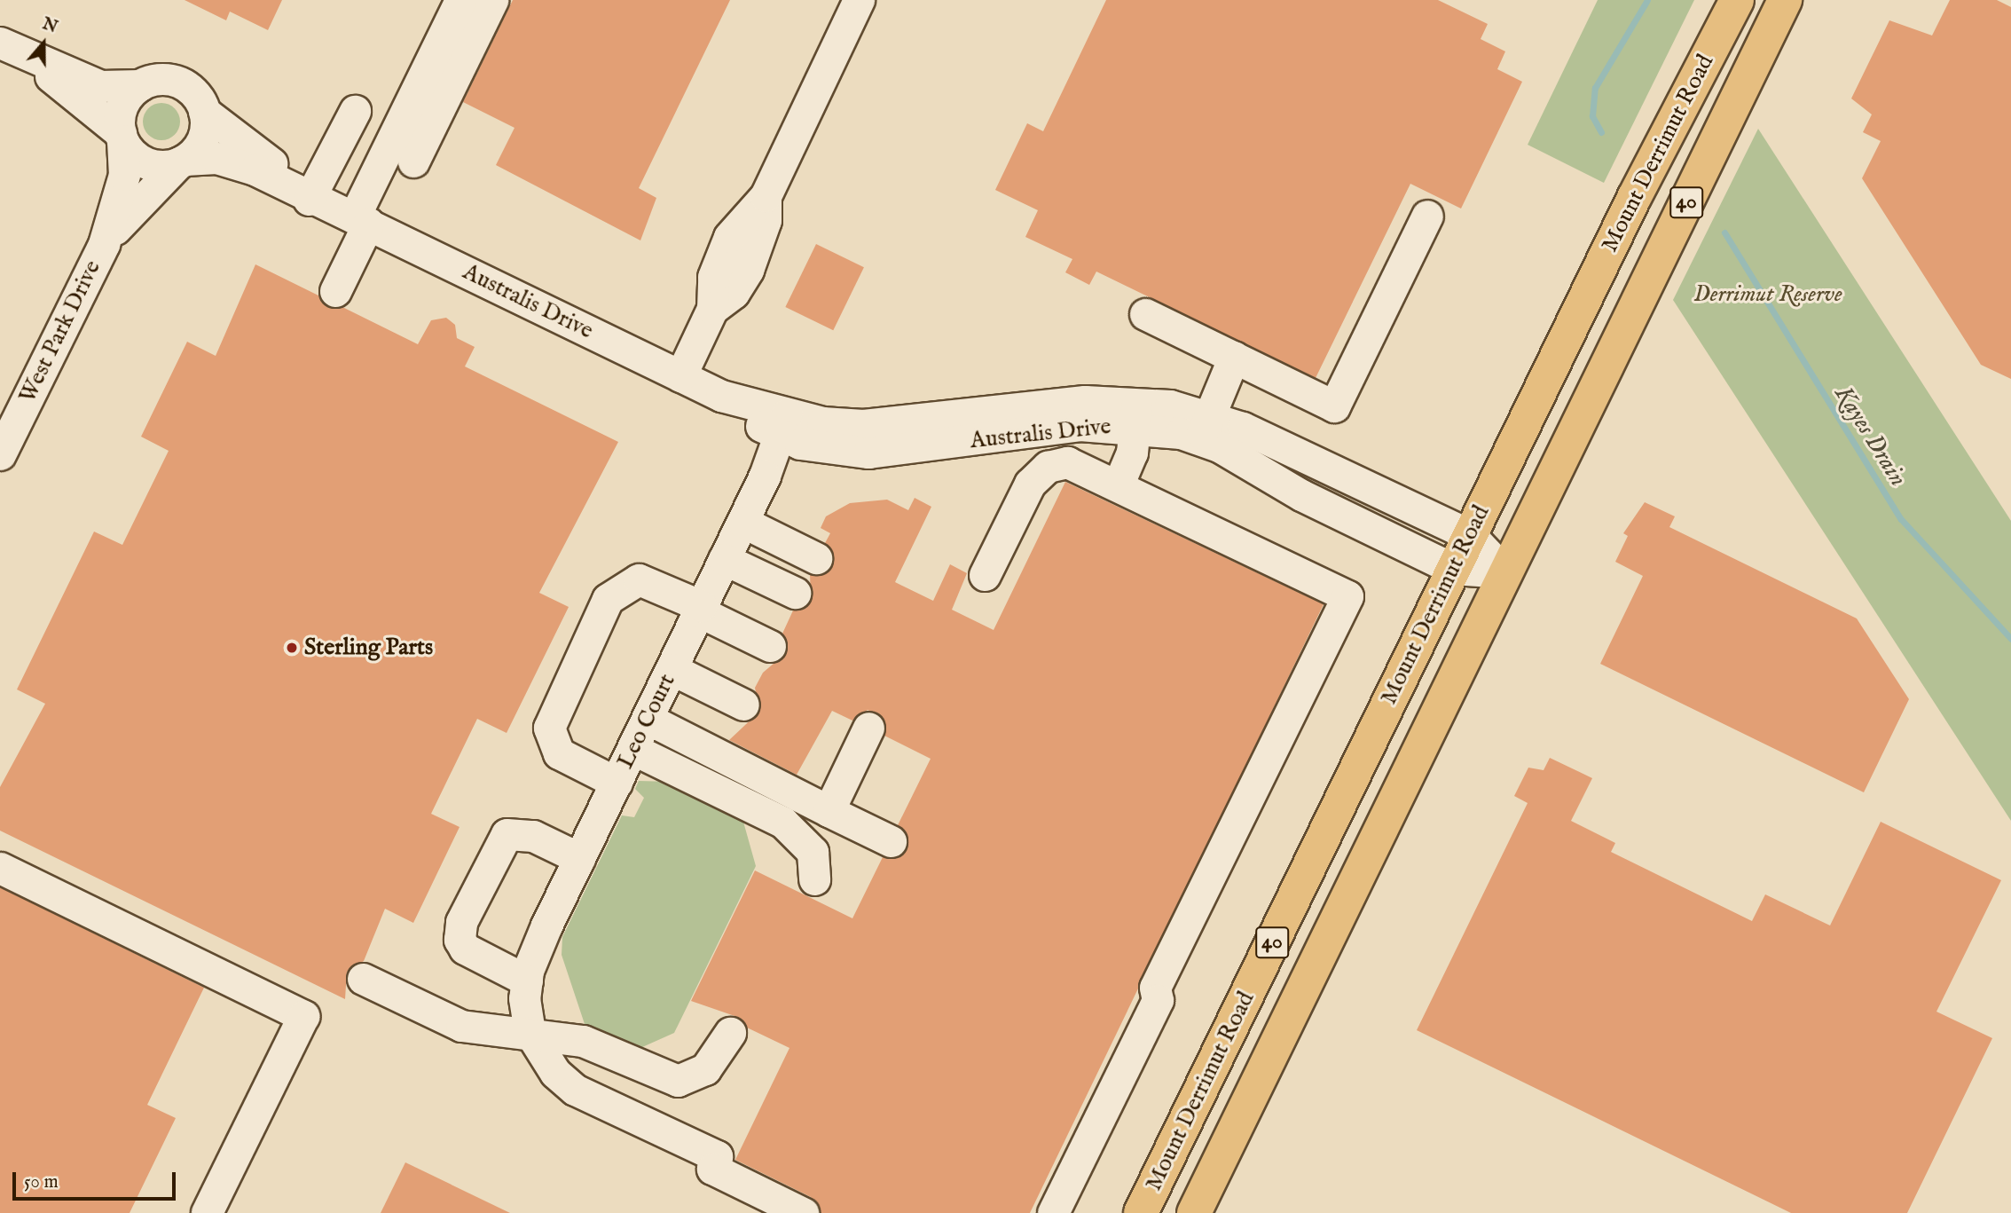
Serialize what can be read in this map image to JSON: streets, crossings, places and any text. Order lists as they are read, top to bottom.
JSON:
{
  "streets": {
    "main road": ["Mount Derrimut Road", "40"],
    "street": ["Australis Drive", "West Park Drive", "Leo Court"]
  },
  "crossings": [
    ["Mount Derrimut Road", "Australis Drive"],
    ["Australis Drive", "West Park Drive"],
    ["Australis Drive", "Leo Court"]
  ],
  "water": ["Kayes Drain"],
  "parks": ["Derrimut Reserve"],
  "places": ["Sterling Parts"],
  "scale_bar": "50 m",
  "north": "top"
}
